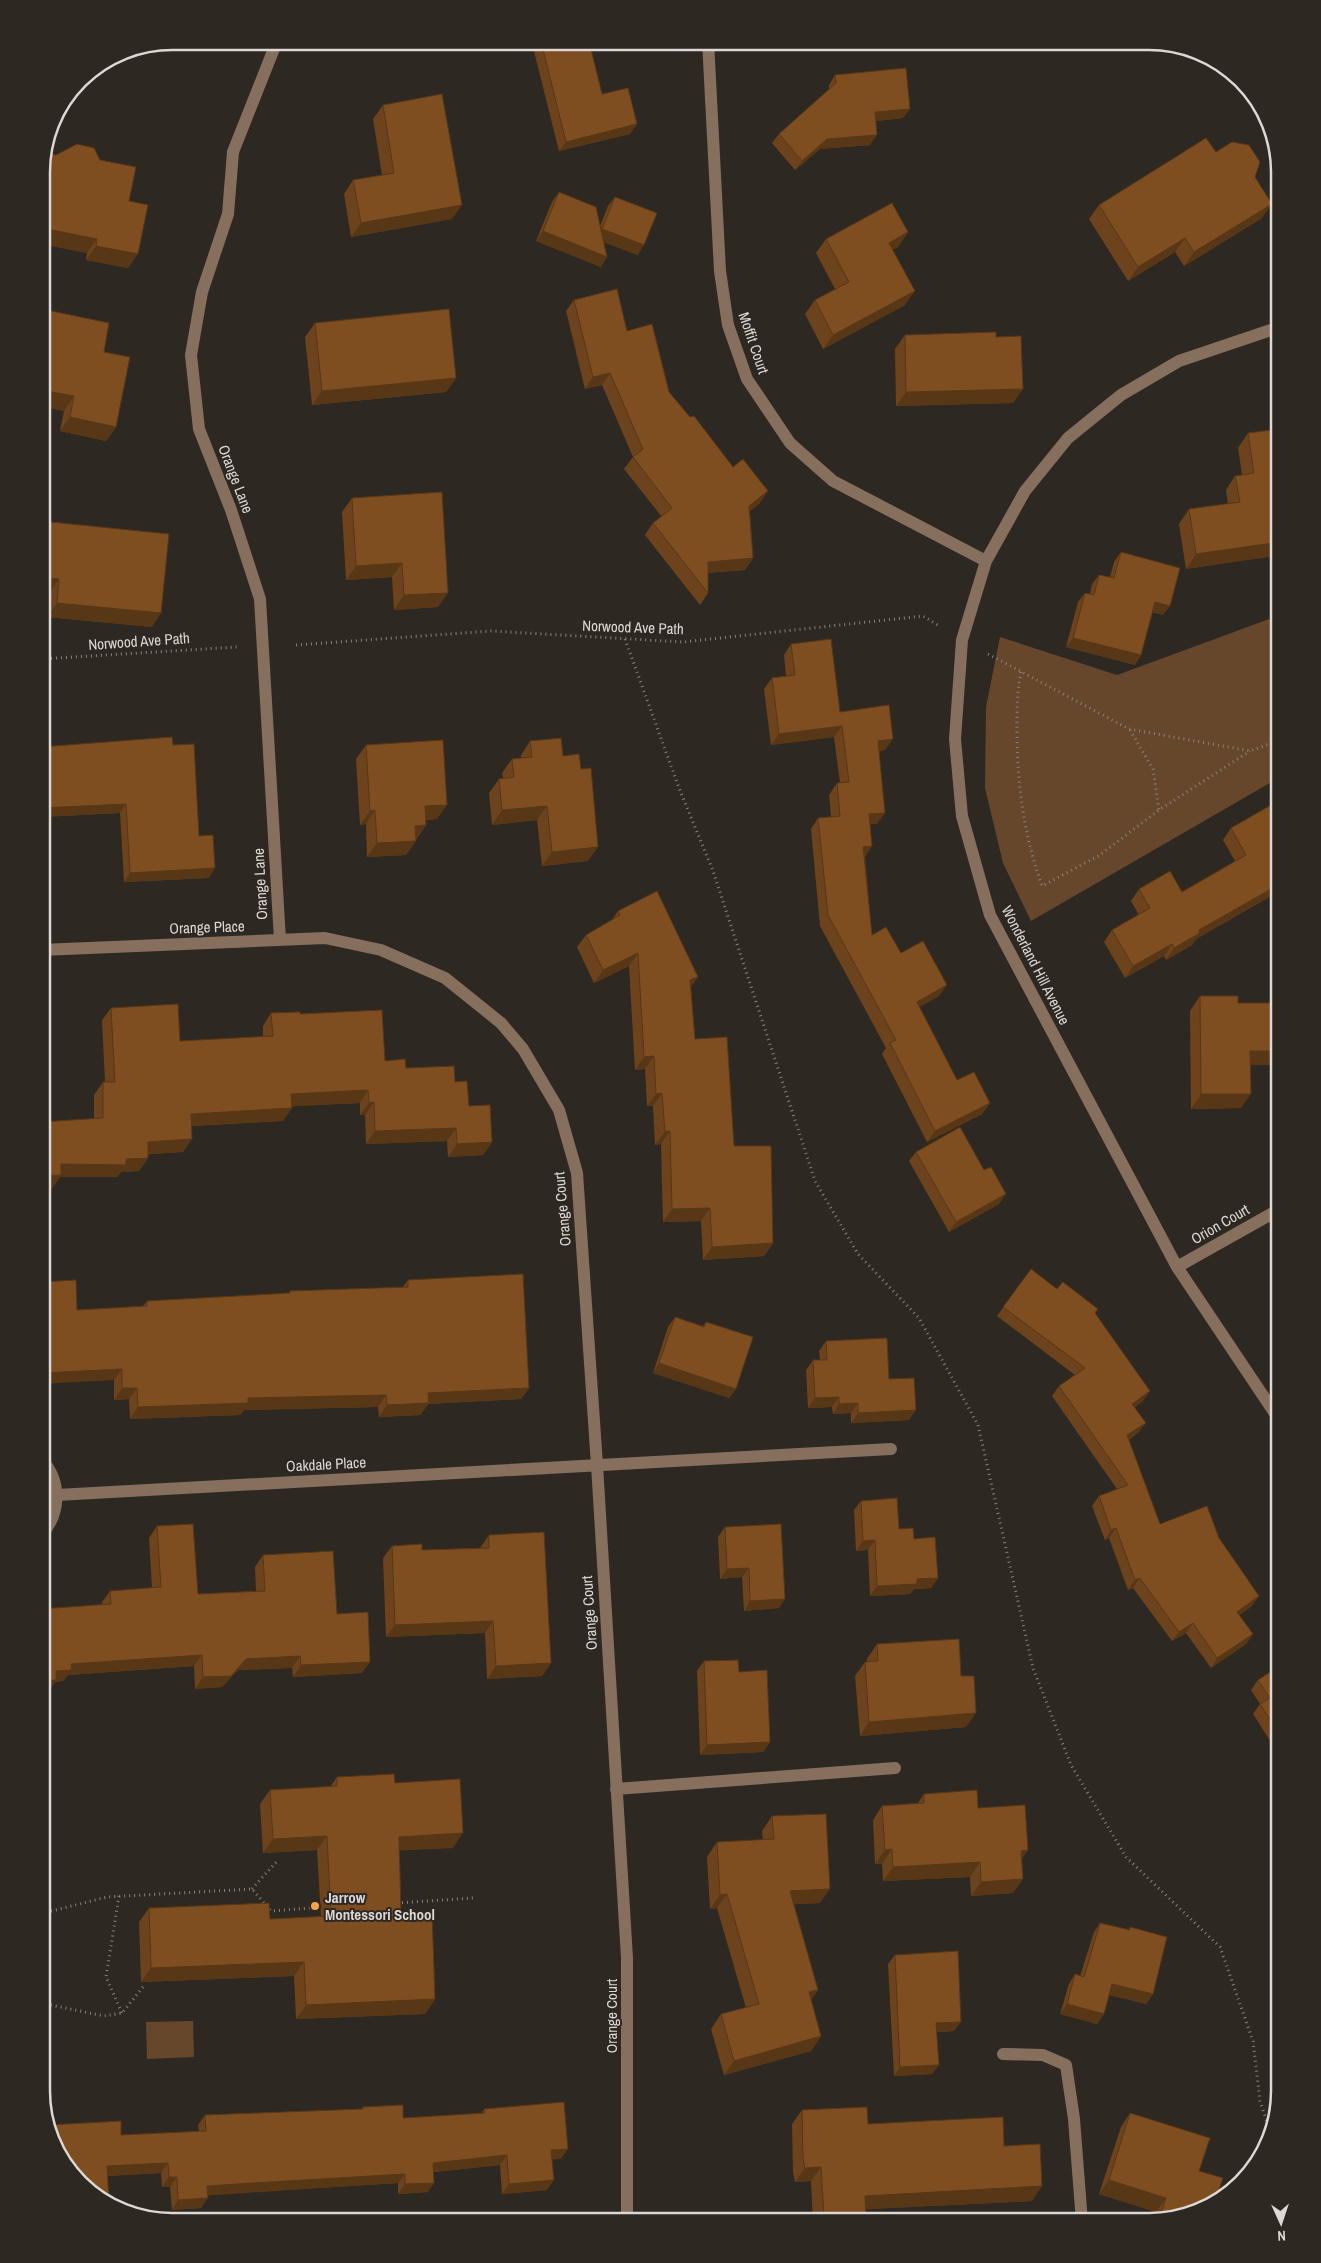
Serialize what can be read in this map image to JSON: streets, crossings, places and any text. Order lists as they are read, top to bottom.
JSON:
{
  "streets": {
    "street": [
      "Moffit Court",
      "Orange Lane",
      "Orange Place",
      "Wonderland Hill Avenue",
      "Orange Court",
      "Orion Court",
      "Oakdale Place"
    ],
    "path": ["Norwood Ave Path"]
  },
  "crossings": [
    ["Moffit Court", "Wonderland Hill Avenue"],
    ["Orange Lane", "Orange Place"],
    ["Norwood Ave Path", "Wonderland Hill Avenue"],
    ["Orange Place", "Orange Court"],
    ["Wonderland Hill Avenue", "Orion Court"],
    ["Orange Court", "Oakdale Place"]
  ],
  "places": ["Jarrow Montessori School"],
  "north": "bottom"
}
